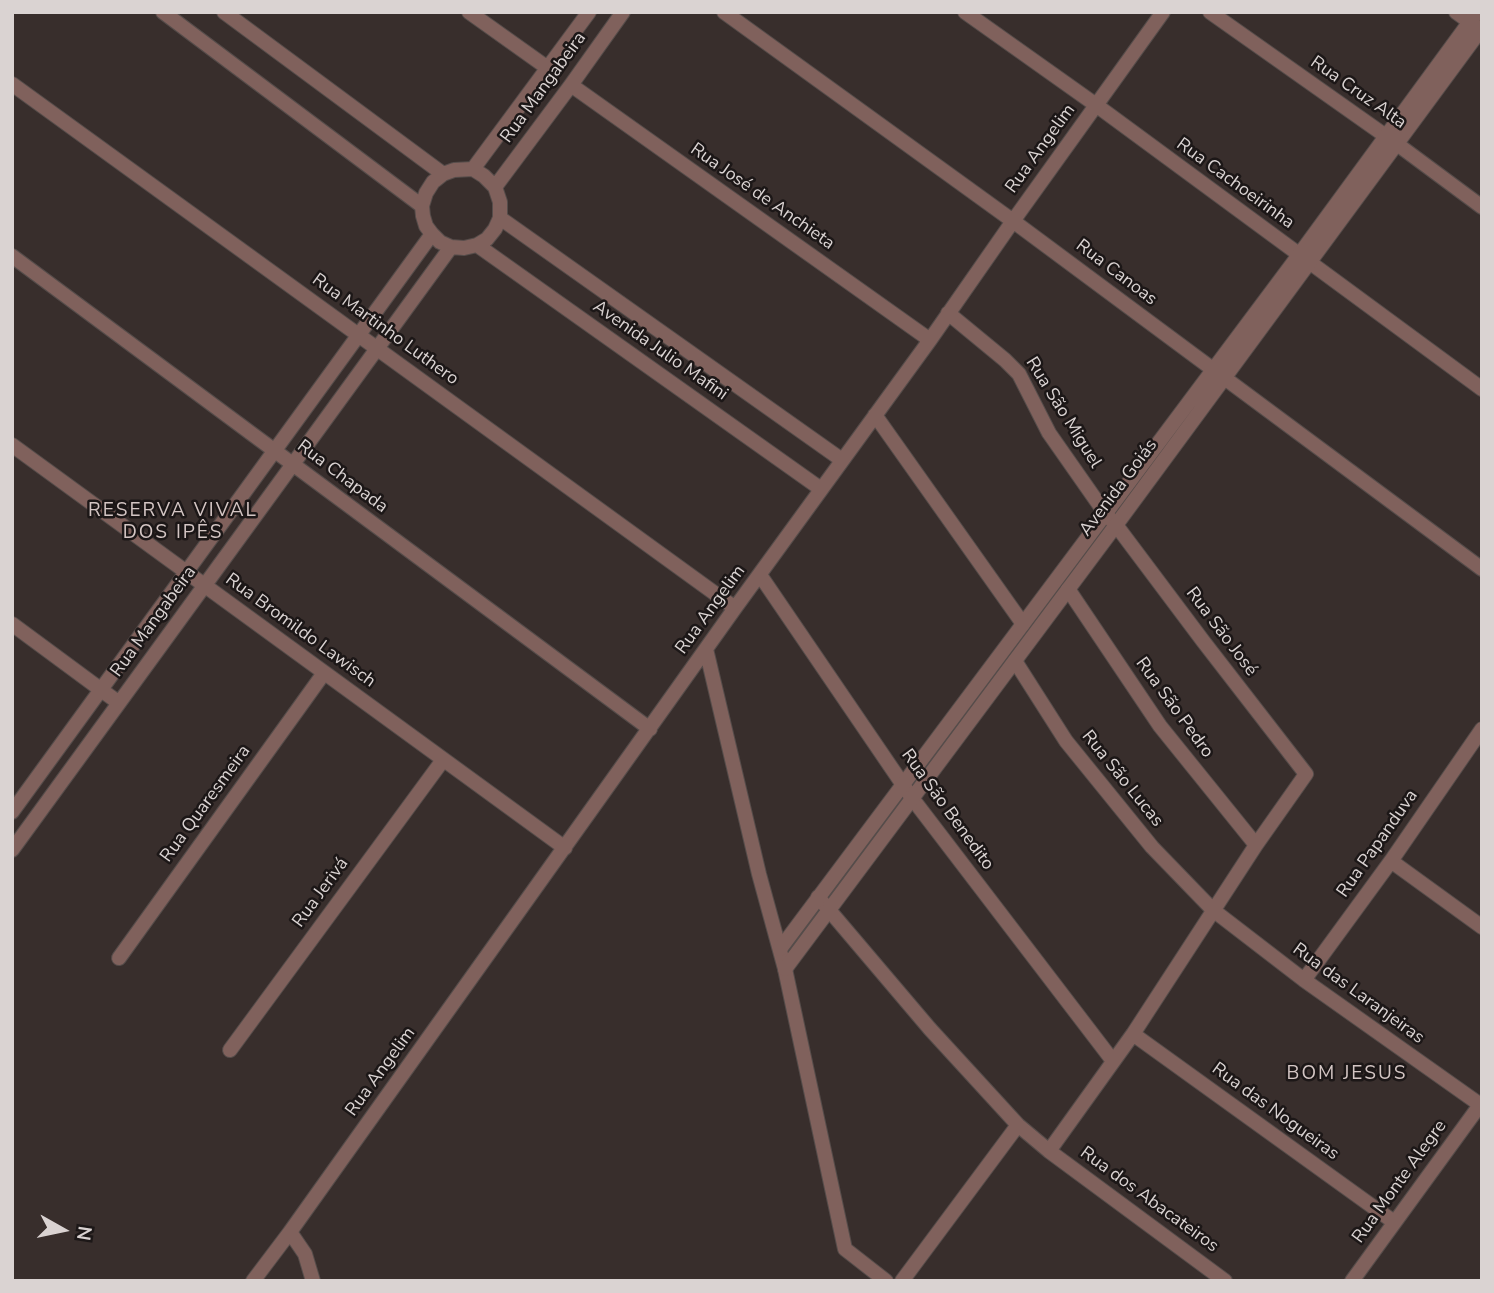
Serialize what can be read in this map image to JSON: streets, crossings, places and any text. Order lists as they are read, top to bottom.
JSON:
{
  "streets": {
    "street": [
      "Rua Mangabeira",
      "Rua Cruz Alta",
      "Rua Angelim",
      "Rua Cachoeirinha",
      "Rua José de Anchieta",
      "Rua Canoas",
      "Rua Martinho Luthero",
      "Avenida Julio Mafini",
      "Rua São Miguel",
      "Rua Chapada",
      "Avenida Goiás",
      "Rua Bromildo Lawisch",
      "Rua São José",
      "Rua São Pedro",
      "Rua São Lucas",
      "Rua Quaresmeira",
      "Rua São Benedito",
      "Rua Papanduva",
      "Rua Jerivá",
      "Rua das Laranjeiras",
      "Rua das Nogueiras",
      "Rua Monte Alegre",
      "Rua dos Abacateiros"
    ]
  },
  "crossings": [
    ["Rua Mangabeira", "Rua José de Anchieta"],
    ["Rua Mangabeira", "Rua Martinho Luthero"],
    ["Rua Mangabeira", "Avenida Julio Mafini"],
    ["Rua Mangabeira", "Rua Chapada"],
    ["Rua Mangabeira", "Rua Bromildo Lawisch"],
    ["Rua Cruz Alta", "Avenida Goiás"],
    ["Rua Angelim", "Rua Cachoeirinha"],
    ["Rua Angelim", "Rua José de Anchieta"],
    ["Rua Angelim", "Rua Canoas"],
    ["Rua Angelim", "Rua Martinho Luthero"],
    ["Rua Angelim", "Avenida Julio Mafini"],
    ["Rua Angelim", "Rua São Miguel"],
    ["Rua Angelim", "Rua Chapada"],
    ["Rua Angelim", "Rua Bromildo Lawisch"],
    ["Rua Angelim", "Rua São Benedito"],
    ["Rua Cachoeirinha", "Avenida Goiás"],
    ["Rua Canoas", "Avenida Goiás"],
    ["Rua São Miguel", "Avenida Goiás"],
    ["Rua São Miguel", "Rua São José"],
    ["Avenida Goiás", "Rua São José"],
    ["Avenida Goiás", "Rua São Pedro"],
    ["Avenida Goiás", "Rua São Lucas"],
    ["Avenida Goiás", "Rua São Benedito"],
    ["Avenida Goiás", "Rua dos Abacateiros"],
    ["Rua Bromildo Lawisch", "Rua Quaresmeira"],
    ["Rua Bromildo Lawisch", "Rua Jerivá"],
    ["Rua São José", "Rua São Pedro"],
    ["Rua São Lucas", "Rua das Laranjeiras"],
    ["Rua Papanduva", "Rua das Laranjeiras"],
    ["Rua das Laranjeiras", "Rua Monte Alegre"],
    ["Rua das Nogueiras", "Rua Monte Alegre"]
  ],
  "districts": ["RESERVA VIVAL DOS IPÊS", "BOM JESUS"],
  "north": "right"
}
